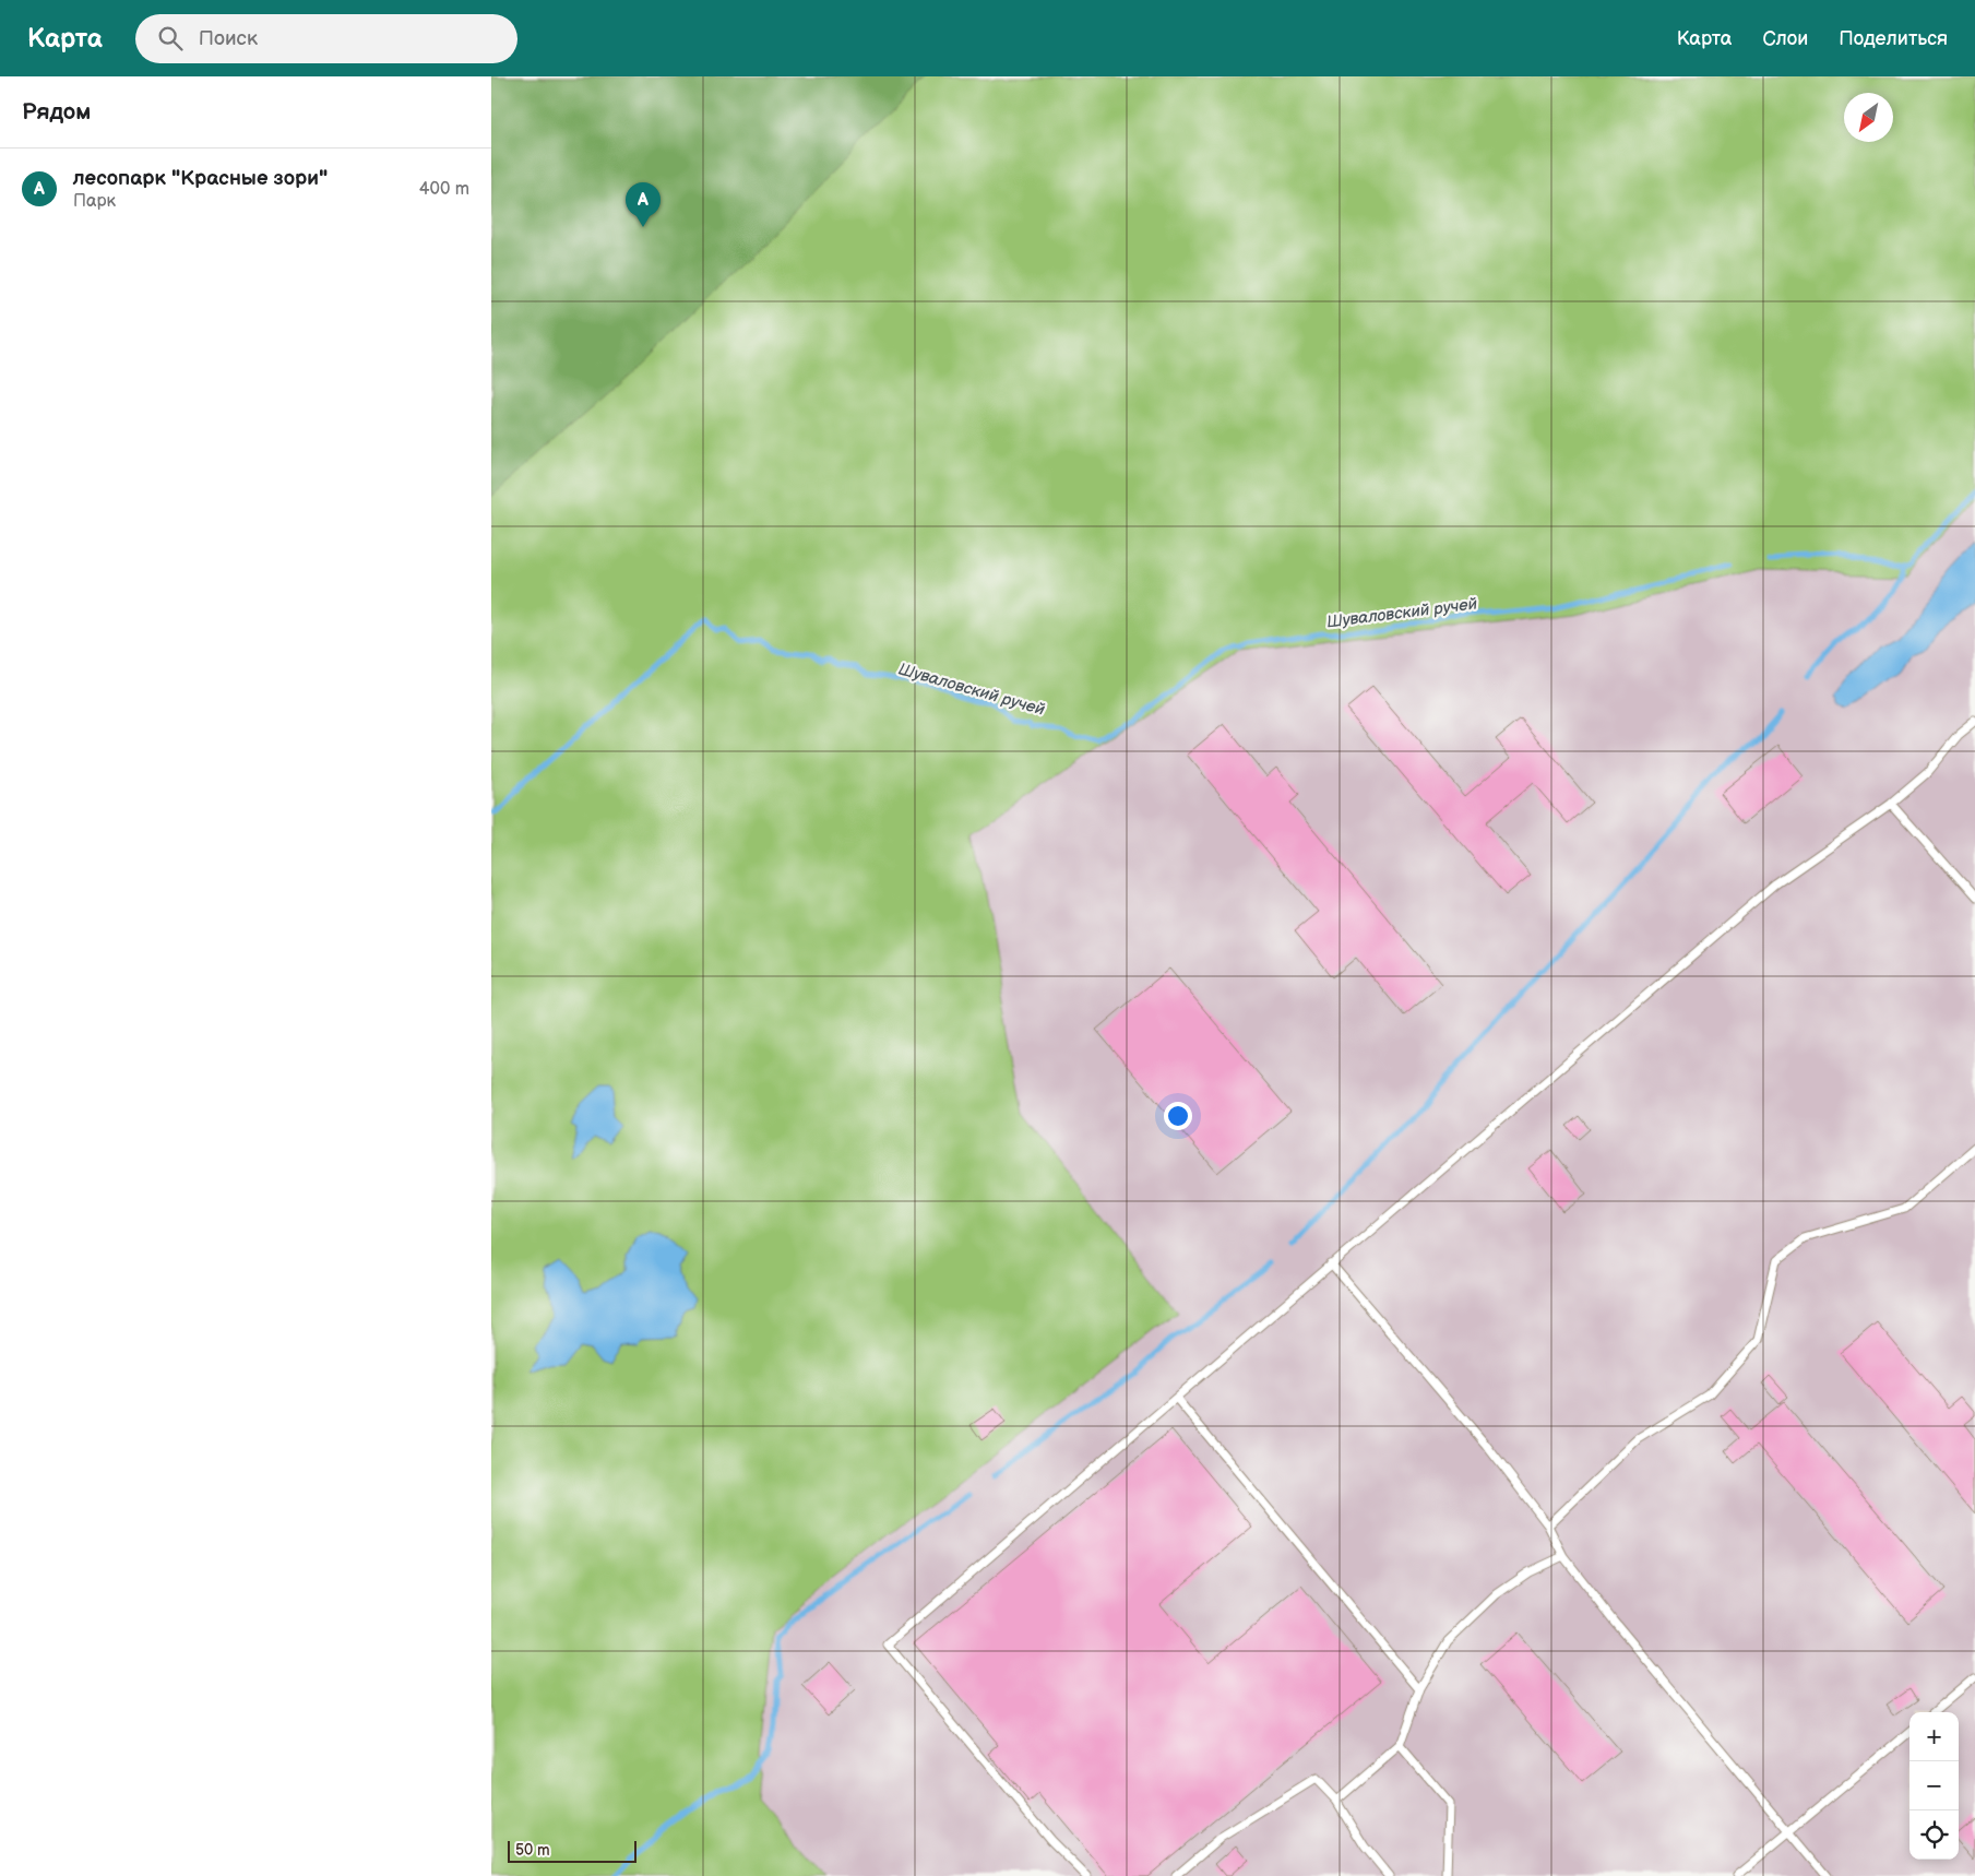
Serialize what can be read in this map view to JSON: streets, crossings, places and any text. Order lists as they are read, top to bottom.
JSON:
{
  "water": ["Шуваловский ручей"],
  "scale_bar": "50 m",
  "north": "bottom left",
  "page": {
    "header": "Карта",
    "search": "Поиск",
    "nav": ["Карта", "Слои", "Поделиться"],
    "heading": "Рядом",
    "list": [
      {
        "mark": "A",
        "name": "лесопарк \"Красные зори\"",
        "note": "Парк",
        "value": "400 m"
      }
    ],
    "pins": "A",
    "map_buttons": ["+", "−"],
    "scale": "50 m"
  }
}
